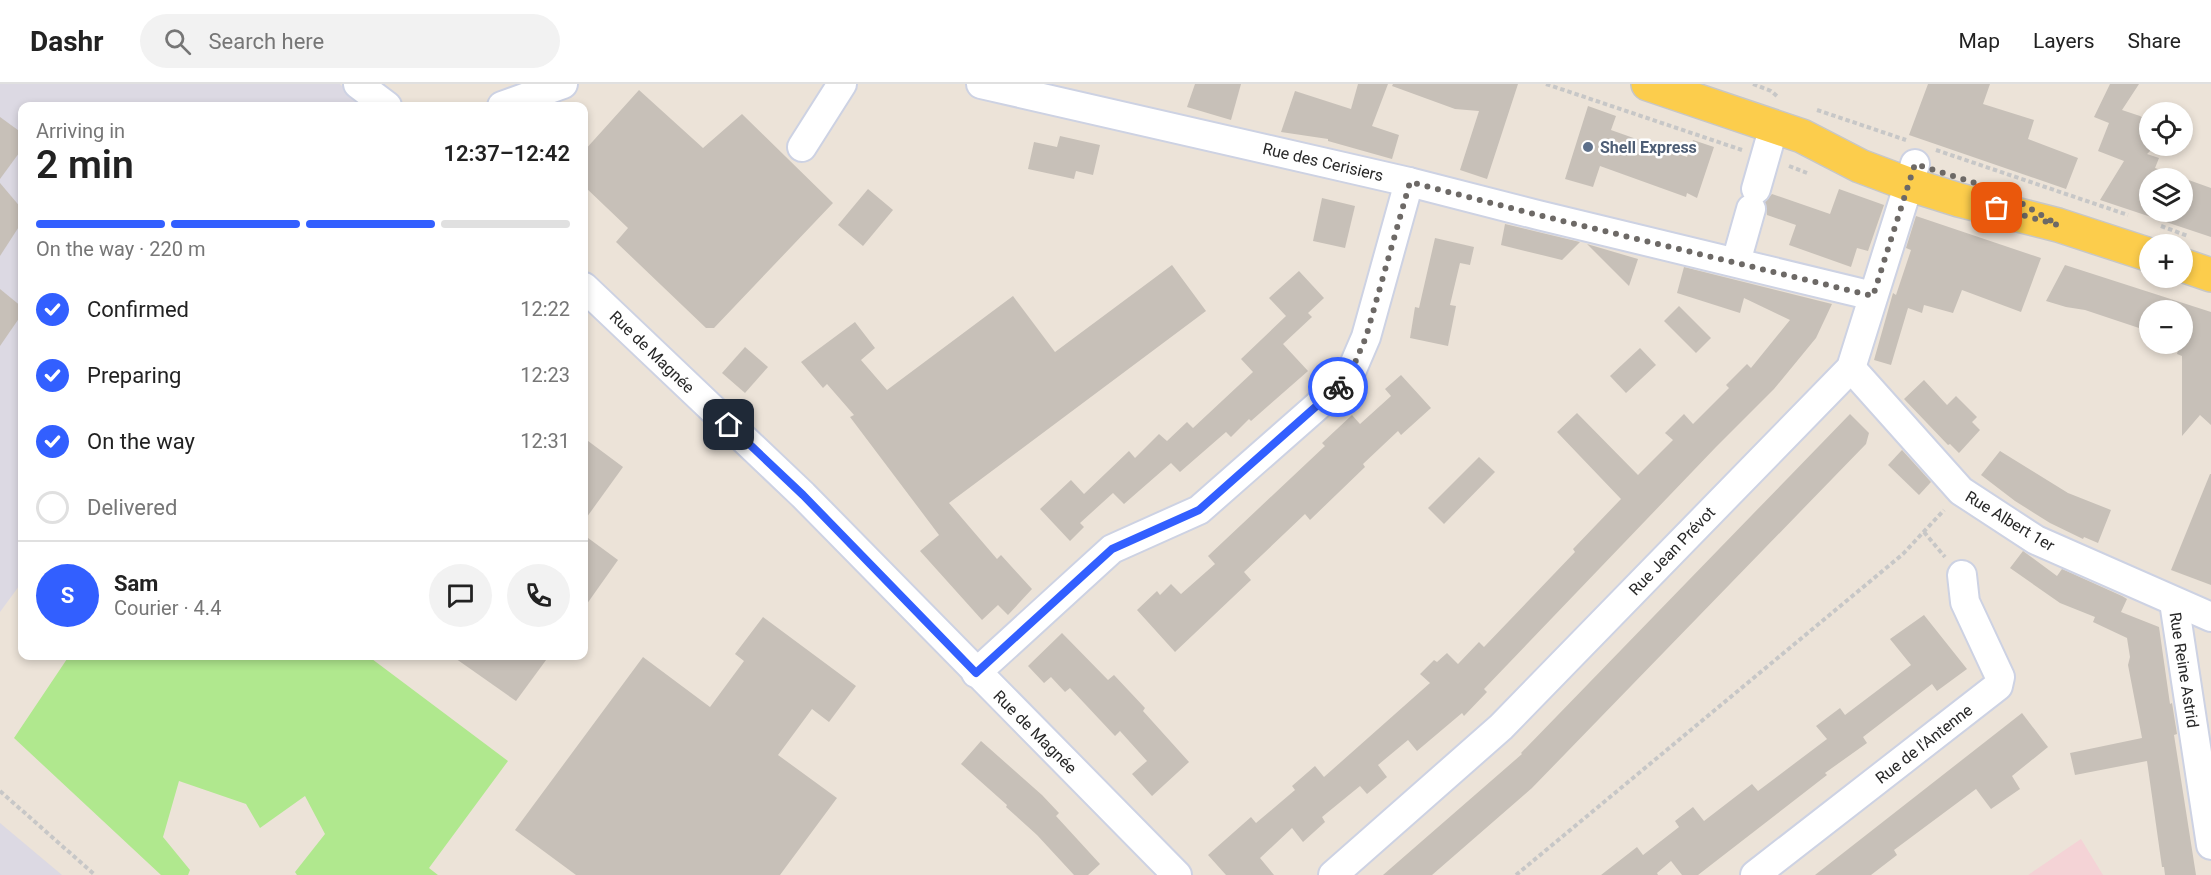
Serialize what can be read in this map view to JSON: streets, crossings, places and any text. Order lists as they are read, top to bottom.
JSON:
{
  "streets": {
    "street": [
      "Rue des Cerisiers",
      "Rue de Magnée",
      "Rue Albert 1er",
      "Rue Jean Prévot",
      "Rue Reine Astrid",
      "Rue de l'Antenne"
    ]
  },
  "crossings": [
    ["Rue des Cerisiers", "Rue Jean Prévot"],
    ["Rue Albert 1er", "Rue Jean Prévot"],
    ["Rue Albert 1er", "Rue Reine Astrid"]
  ],
  "places": ["Shell Express"],
  "page": {
    "header": "Dashr",
    "search": "Search here",
    "nav": ["Map", "Layers", "Share"],
    "map_buttons": ["+", "−"],
    "heading": ["2 min", "Arriving in", "12:37–12:42"],
    "panel": ["Sam", "Courier · 4.4"],
    "bar": "On the way · 220 m",
    "list": [
      ["Confirmed", "12:22"],
      ["Preparing", "12:23"],
      ["On the way", "12:31"],
      "Delivered"
    ],
    "round": "S"
  }
}
